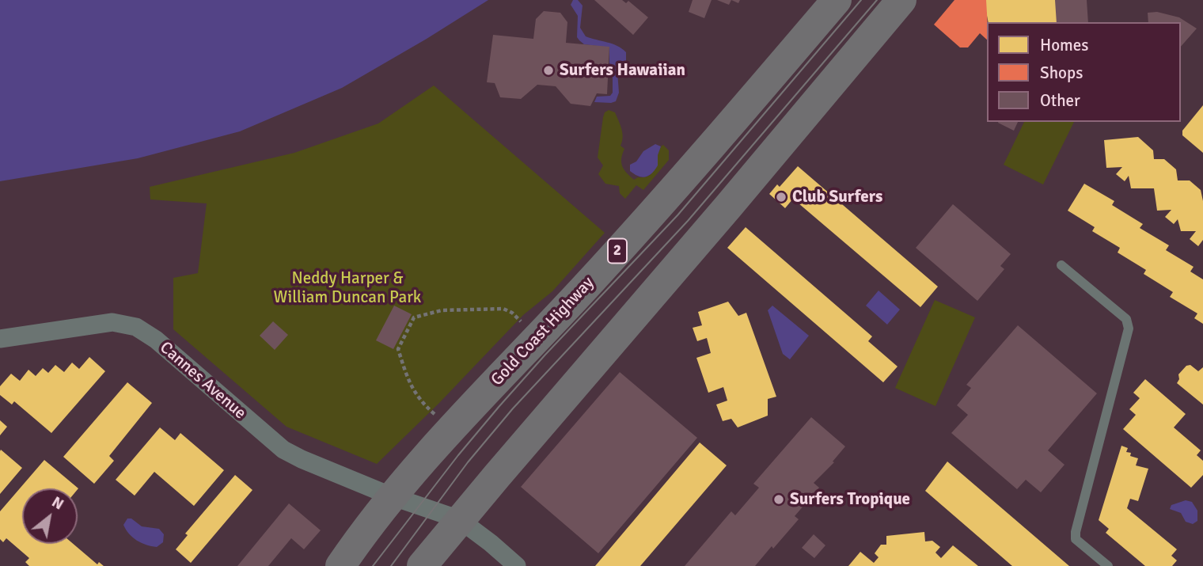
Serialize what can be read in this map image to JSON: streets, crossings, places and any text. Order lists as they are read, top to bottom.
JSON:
{
  "streets": {
    "highway": ["2", "Gold Coast Highway"],
    "street": ["Cannes Avenue"]
  },
  "crossings": [
    ["Gold Coast Highway", "Cannes Avenue"]
  ],
  "parks": ["Neddy Harper & William Duncan Park"],
  "places": ["Surfers Hawaiian", "Club Surfers", "Surfers Tropique"],
  "legend": ["Homes", "Shops", "Other"],
  "north": "top right"
}
